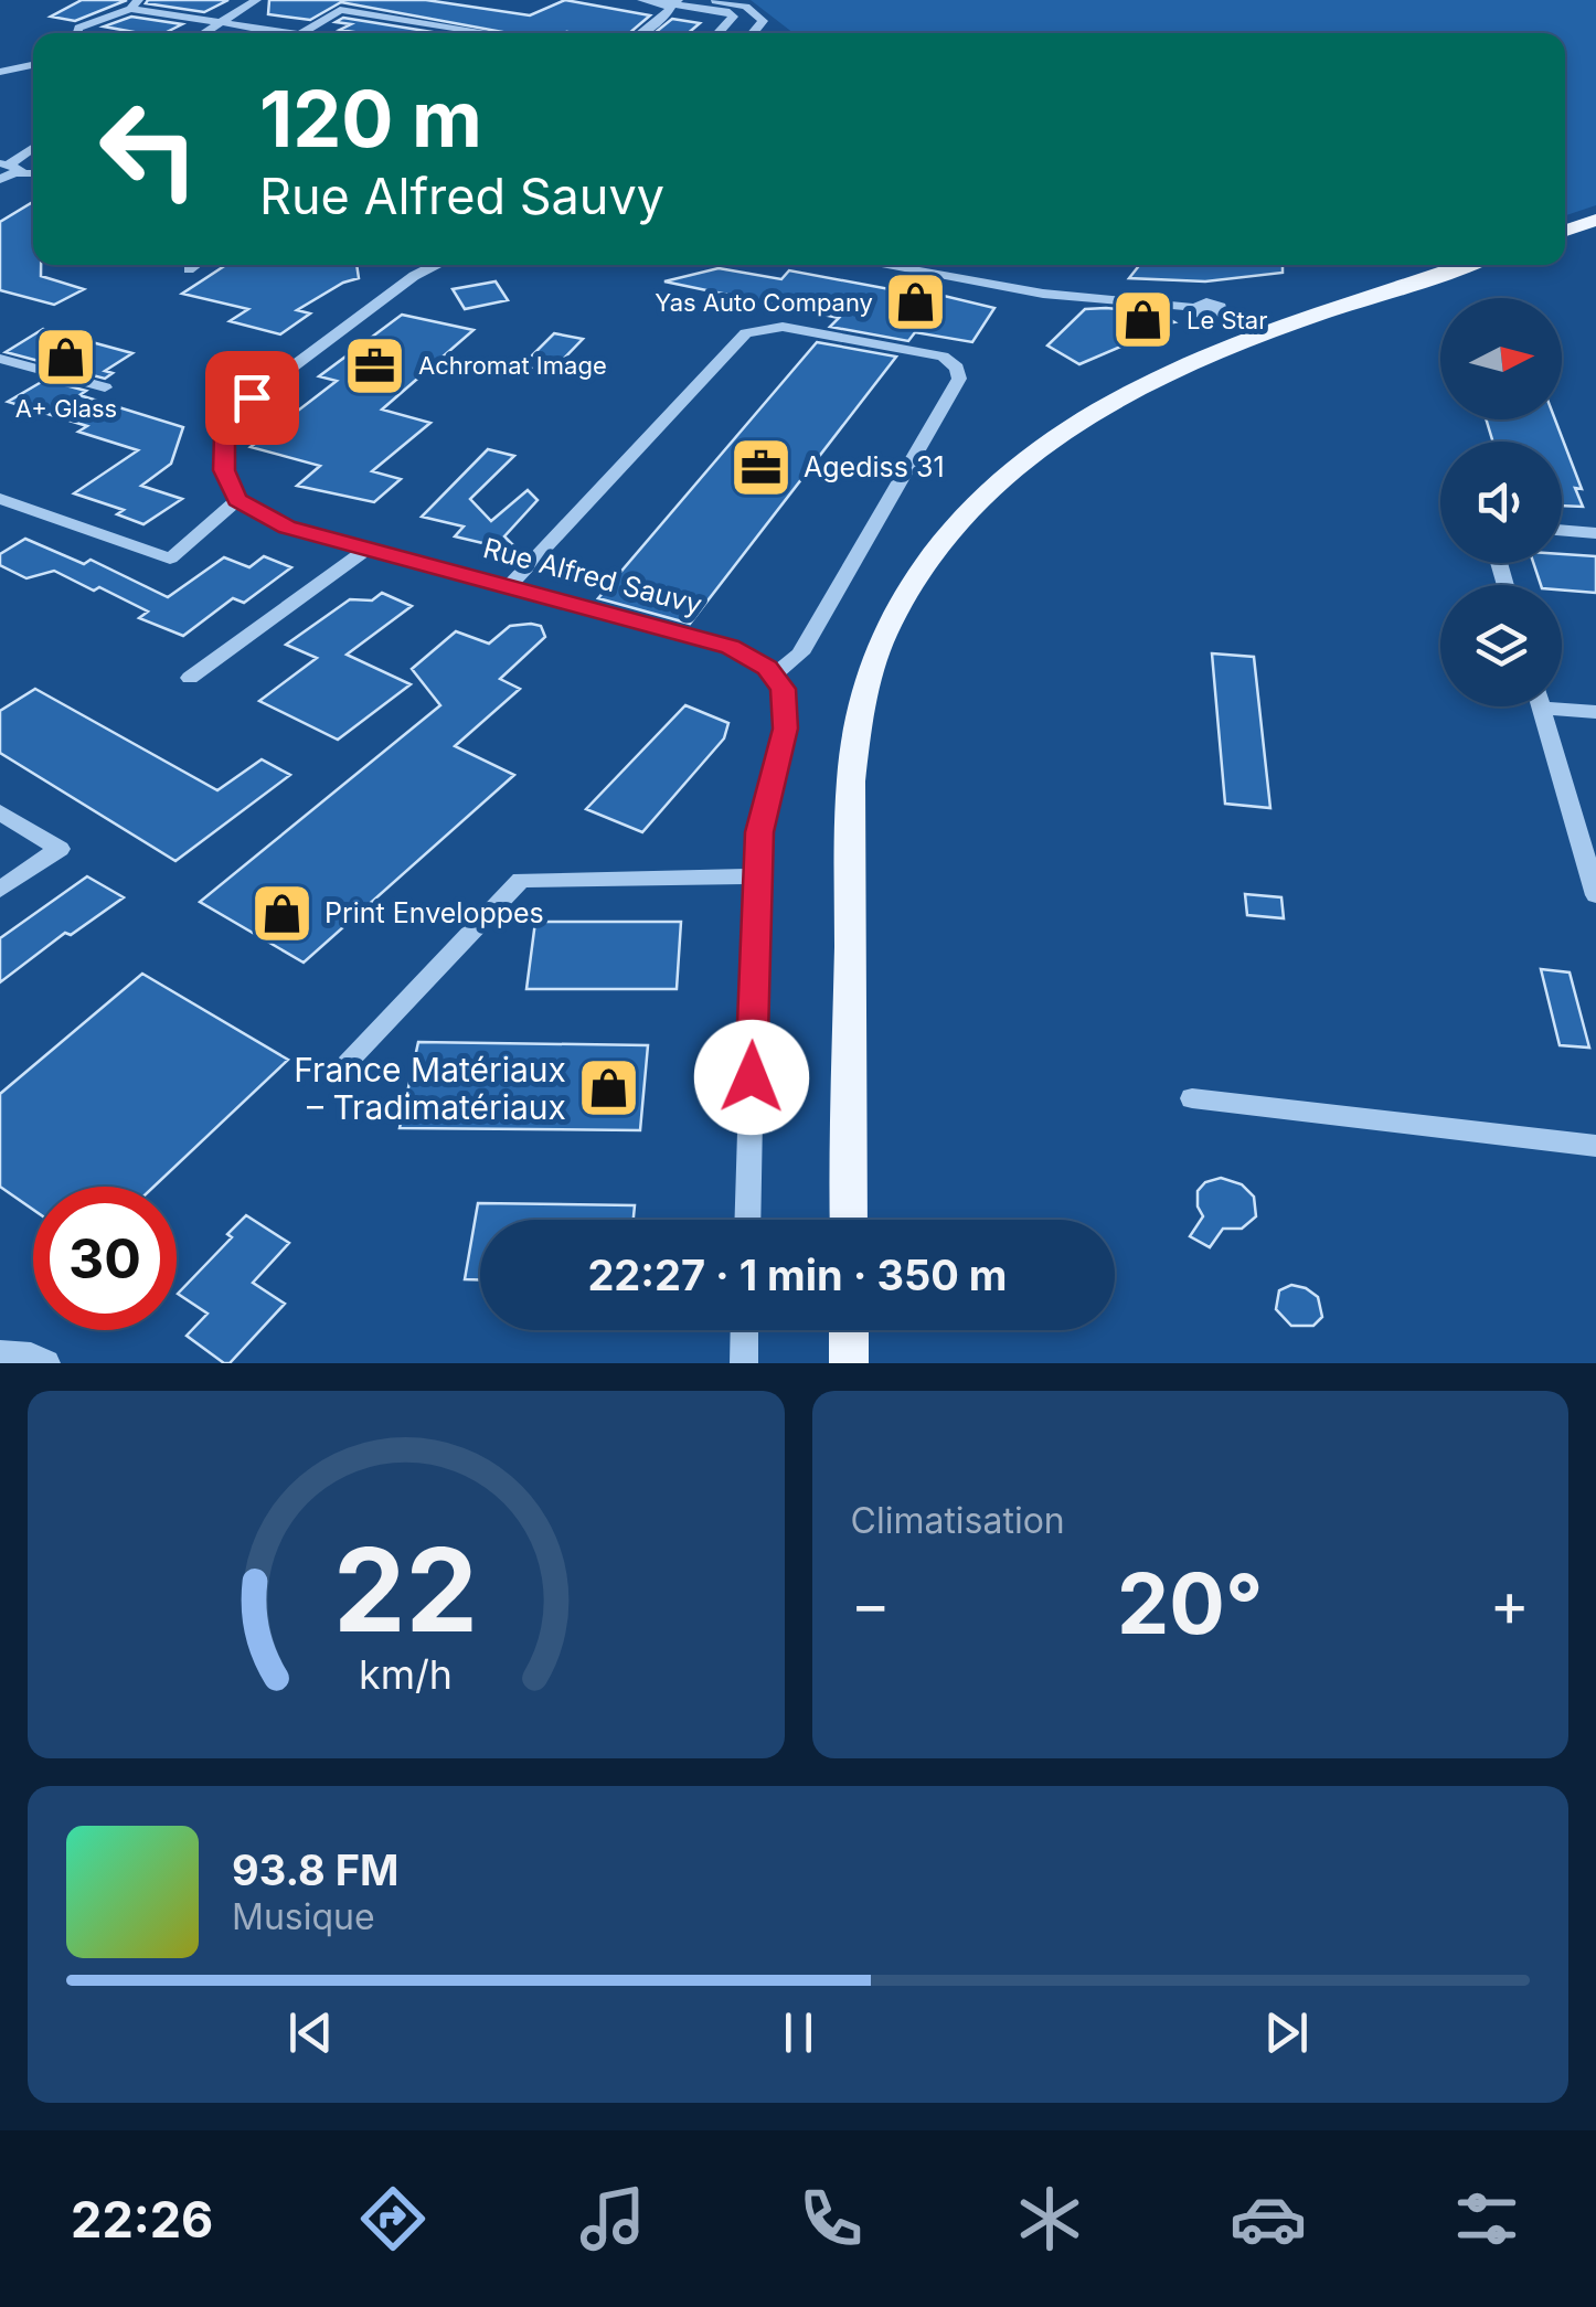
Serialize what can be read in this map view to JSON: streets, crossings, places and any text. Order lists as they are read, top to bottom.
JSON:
{
  "streets": {
    "street": ["Rue Alfred Sauvy"]
  },
  "places": {
    "shop": [
      "Yas Auto Company",
      "Le Star",
      "A+ Glass",
      "Print Enveloppes",
      "France Matériaux – Tradimatériaux"
    ],
    "office": ["Achromat Image", "Agediss 31"]
  },
  "north": "right",
  "page": {
    "turn": ["120 m", "Rue Alfred Sauvy"],
    "limit": "30",
    "trip": "22:27 · 1 min · 350 m",
    "tile": "Climatisation",
    "heat": ["−", "20°", "+"],
    "song": ["93.8 FM", "Musique"],
    "tabs": "22:26",
    "gauge": ["22", "km/h"]
  }
}
